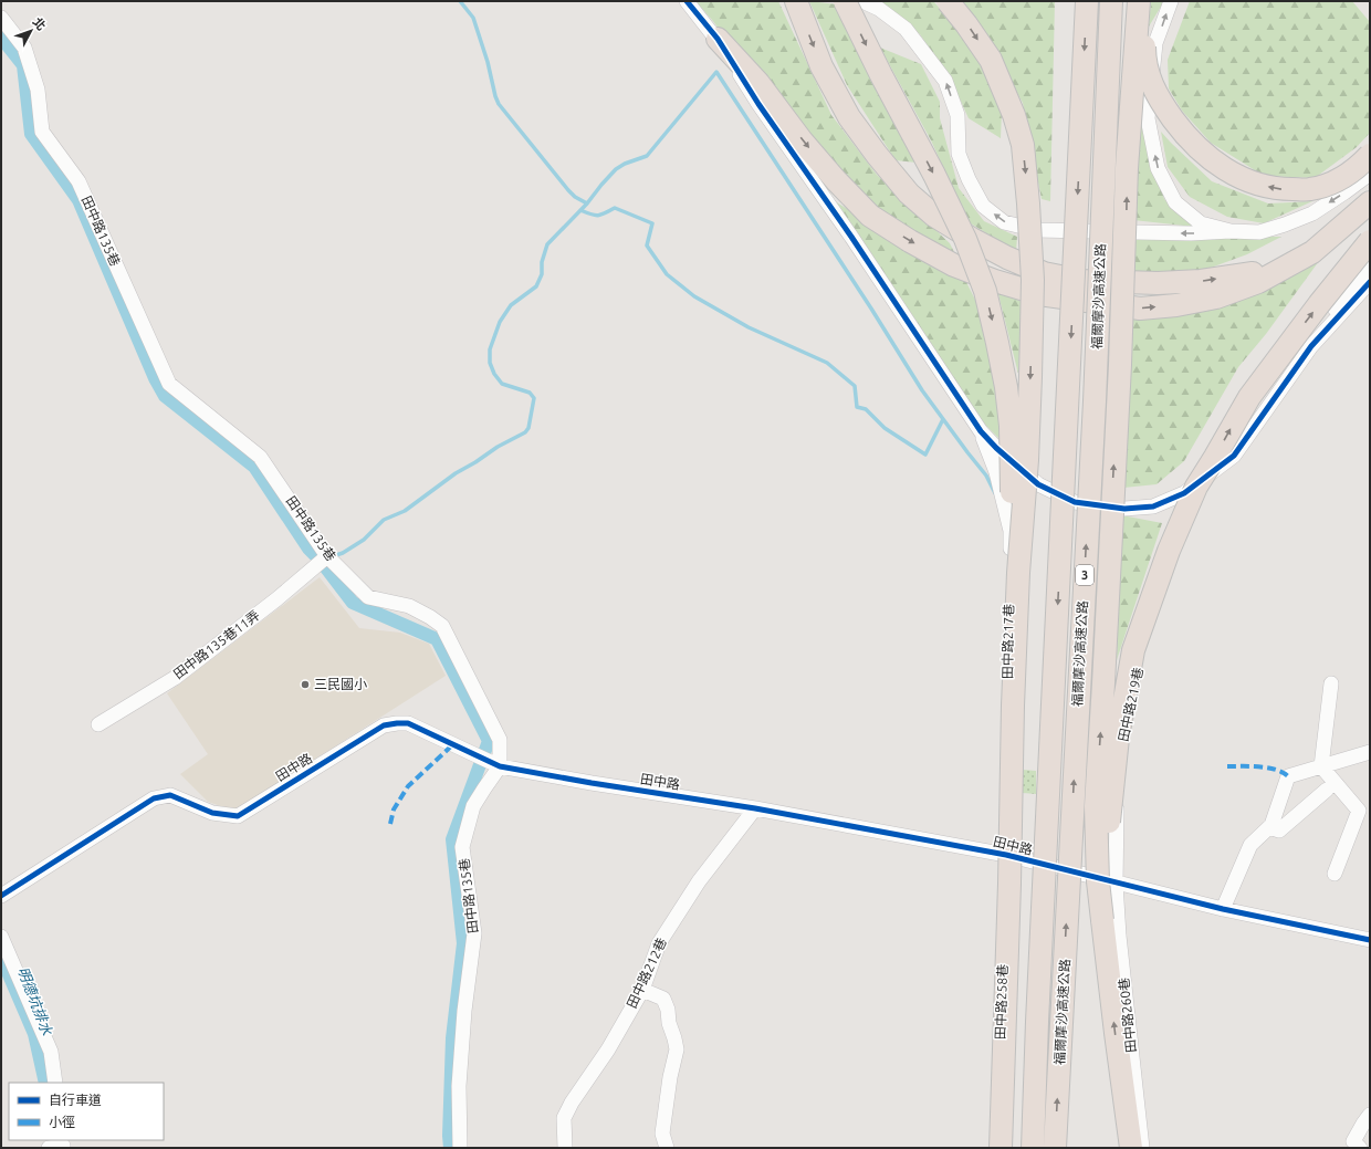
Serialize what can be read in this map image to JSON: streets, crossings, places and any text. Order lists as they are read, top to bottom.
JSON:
{
  "streets": {
    "highway": ["福爾摩沙高速公路", "3"],
    "street": [
      "田中路135巷",
      "田中路217巷",
      "田中路135巷11弄",
      "田中路219巷",
      "田中路",
      "田中路212巷",
      "田中路258巷",
      "田中路260巷"
    ]
  },
  "crossings": [
    ["田中路135巷", "田中路135巷11弄"],
    ["田中路135巷", "田中路"],
    ["田中路217巷", "田中路"],
    ["田中路217巷", "田中路258巷"],
    ["田中路219巷", "田中路"],
    ["田中路219巷", "田中路260巷"],
    ["田中路", "田中路212巷"],
    ["田中路", "田中路258巷"],
    ["田中路", "田中路260巷"]
  ],
  "water": ["明德坑排水"],
  "places": ["三民國小"],
  "legend": ["自行車道", "小徑"],
  "north": "top right"
}
